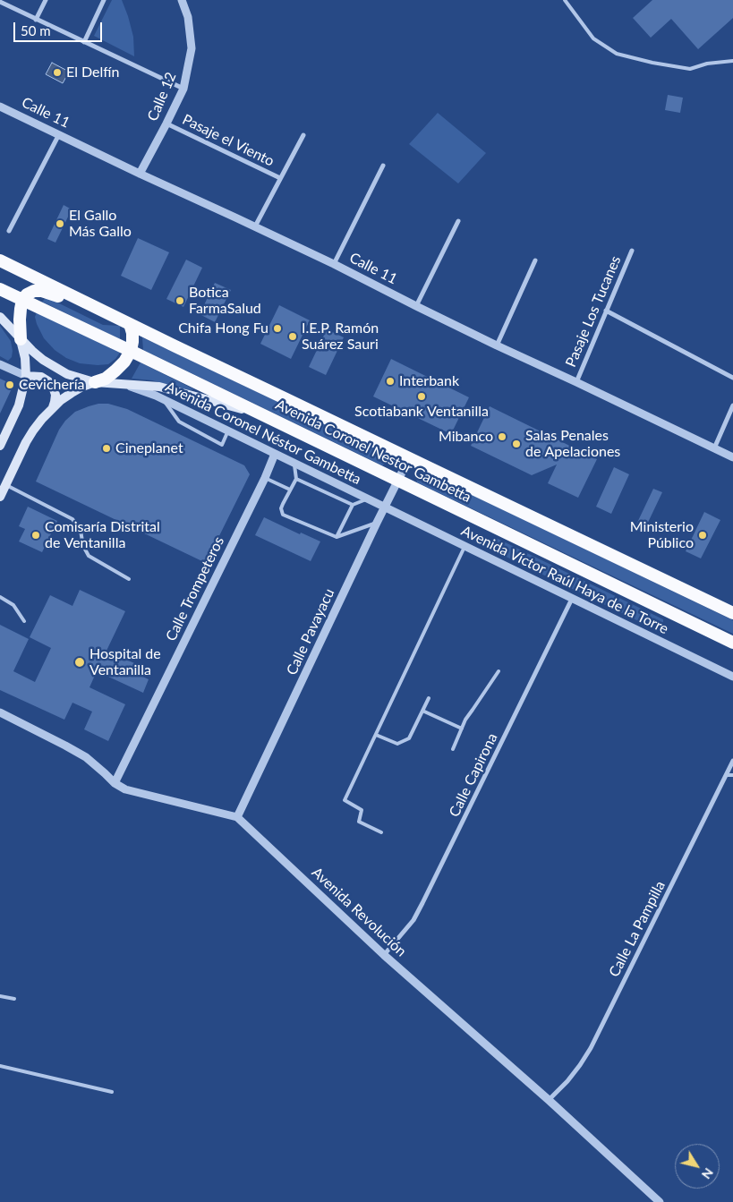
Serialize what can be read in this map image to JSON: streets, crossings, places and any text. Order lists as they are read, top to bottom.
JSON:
{
  "streets": {
    "highway": ["Avenida Coronel Nestor Gambetta"],
    "street": [
      "Calle 12",
      "Calle 11",
      "Pasaje el Viento",
      "Pasaje Los Tucanes",
      "Avenida Coronel Néstor Gambetta",
      "Avenida Víctor Raúl Haya de la Torre",
      "Calle Trompeteros",
      "Calle Pavayacu",
      "Calle Capirona",
      "Avenida Revolución",
      "Calle La Pampilla"
    ]
  },
  "crossings": [
    ["Calle 12", "Calle 11"],
    ["Calle 12", "Pasaje el Viento"],
    ["Calle 11", "Pasaje Los Tucanes"],
    ["Avenida Coronel Néstor Gambetta", "Avenida Víctor Raúl Haya de la Torre"],
    ["Avenida Coronel Néstor Gambetta", "Calle Trompeteros"],
    ["Avenida Coronel Néstor Gambetta", "Calle Pavayacu"],
    ["Avenida Coronel Nestor Gambetta", "Calle Pavayacu"],
    ["Avenida Víctor Raúl Haya de la Torre", "Calle Pavayacu"],
    ["Avenida Víctor Raúl Haya de la Torre", "Calle Capirona"],
    ["Calle Trompeteros", "Avenida Revolución"],
    ["Calle Pavayacu", "Avenida Revolución"],
    ["Calle Capirona", "Avenida Revolución"],
    ["Avenida Revolución", "Calle La Pampilla"]
  ],
  "places": [
    "El Delfín",
    "El Gallo Más Gallo",
    "Botica FarmaSalud",
    "Chifa Hong Fu",
    "I.E.P. Ramón Suárez Sauri",
    "Interbank",
    "Cevichería",
    "Scotiabank Ventanilla",
    "Mibanco",
    "Salas Penales de Apelaciones",
    "Cineplanet",
    "Comisaría Distrital de Ventanilla",
    "Ministerio Público",
    "Hospital de Ventanilla"
  ],
  "scale_bar": "50 m",
  "north": "bottom right"
}
